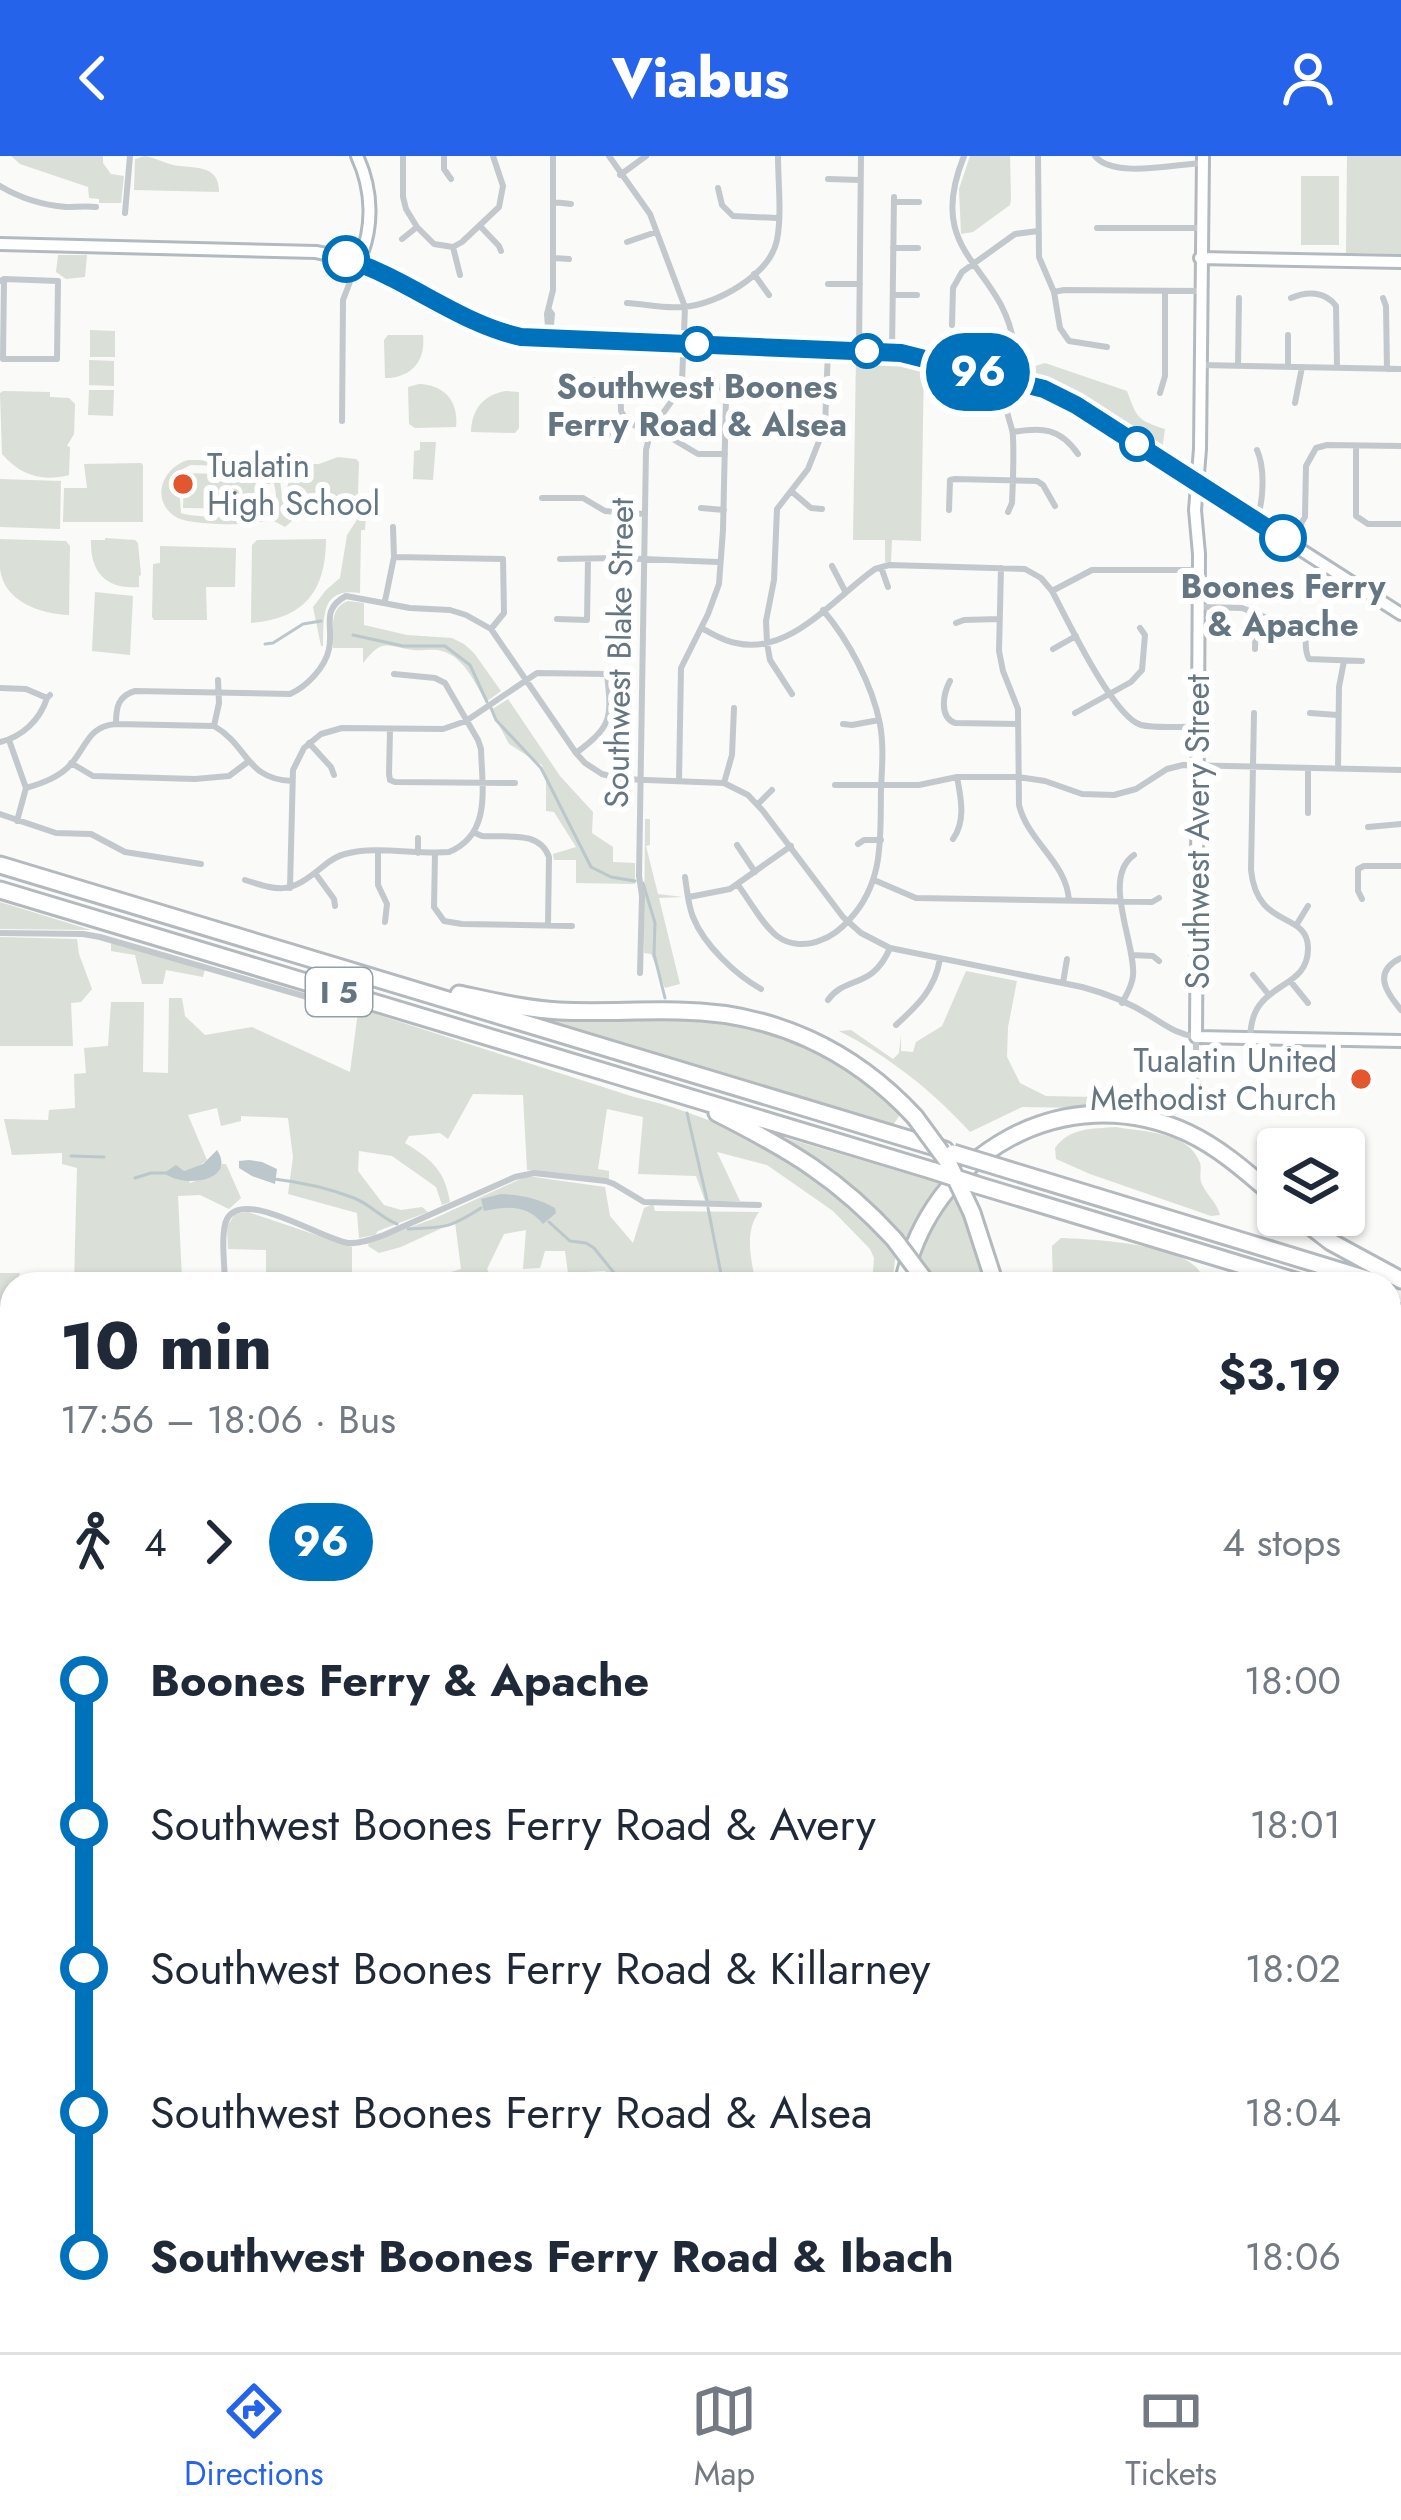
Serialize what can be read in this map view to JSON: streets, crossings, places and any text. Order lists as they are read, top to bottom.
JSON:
{
  "streets": {
    "highway": ["I 5"],
    "main road": ["Southwest Avery Street"],
    "street": ["Southwest Blake Street"]
  },
  "places": [
    "Southwest Boones Ferry Road & Alsea",
    "Tualatin High School",
    "Boones Ferry & Apache",
    "Tualatin United Methodist Church"
  ],
  "lines": ["bus line 96"],
  "page": {
    "header": "Viabus",
    "on_map": "96",
    "heading": ["10 min", "17:56 – 18:06 · Bus", "$3.19"],
    "legs": ["4", "96", "4 stops"],
    "list": [
      {
        "name": "Boones Ferry & Apache",
        "value": "18:00"
      },
      {
        "name": "Southwest Boones Ferry Road & Avery",
        "value": "18:01"
      },
      {
        "name": "Southwest Boones Ferry Road & Killarney",
        "value": "18:02"
      },
      {
        "name": "Southwest Boones Ferry Road & Alsea",
        "value": "18:04"
      },
      {
        "name": "Southwest Boones Ferry Road & Ibach",
        "value": "18:06"
      }
    ],
    "tabs": ["Directions", "Map", "Tickets"]
  }
}
